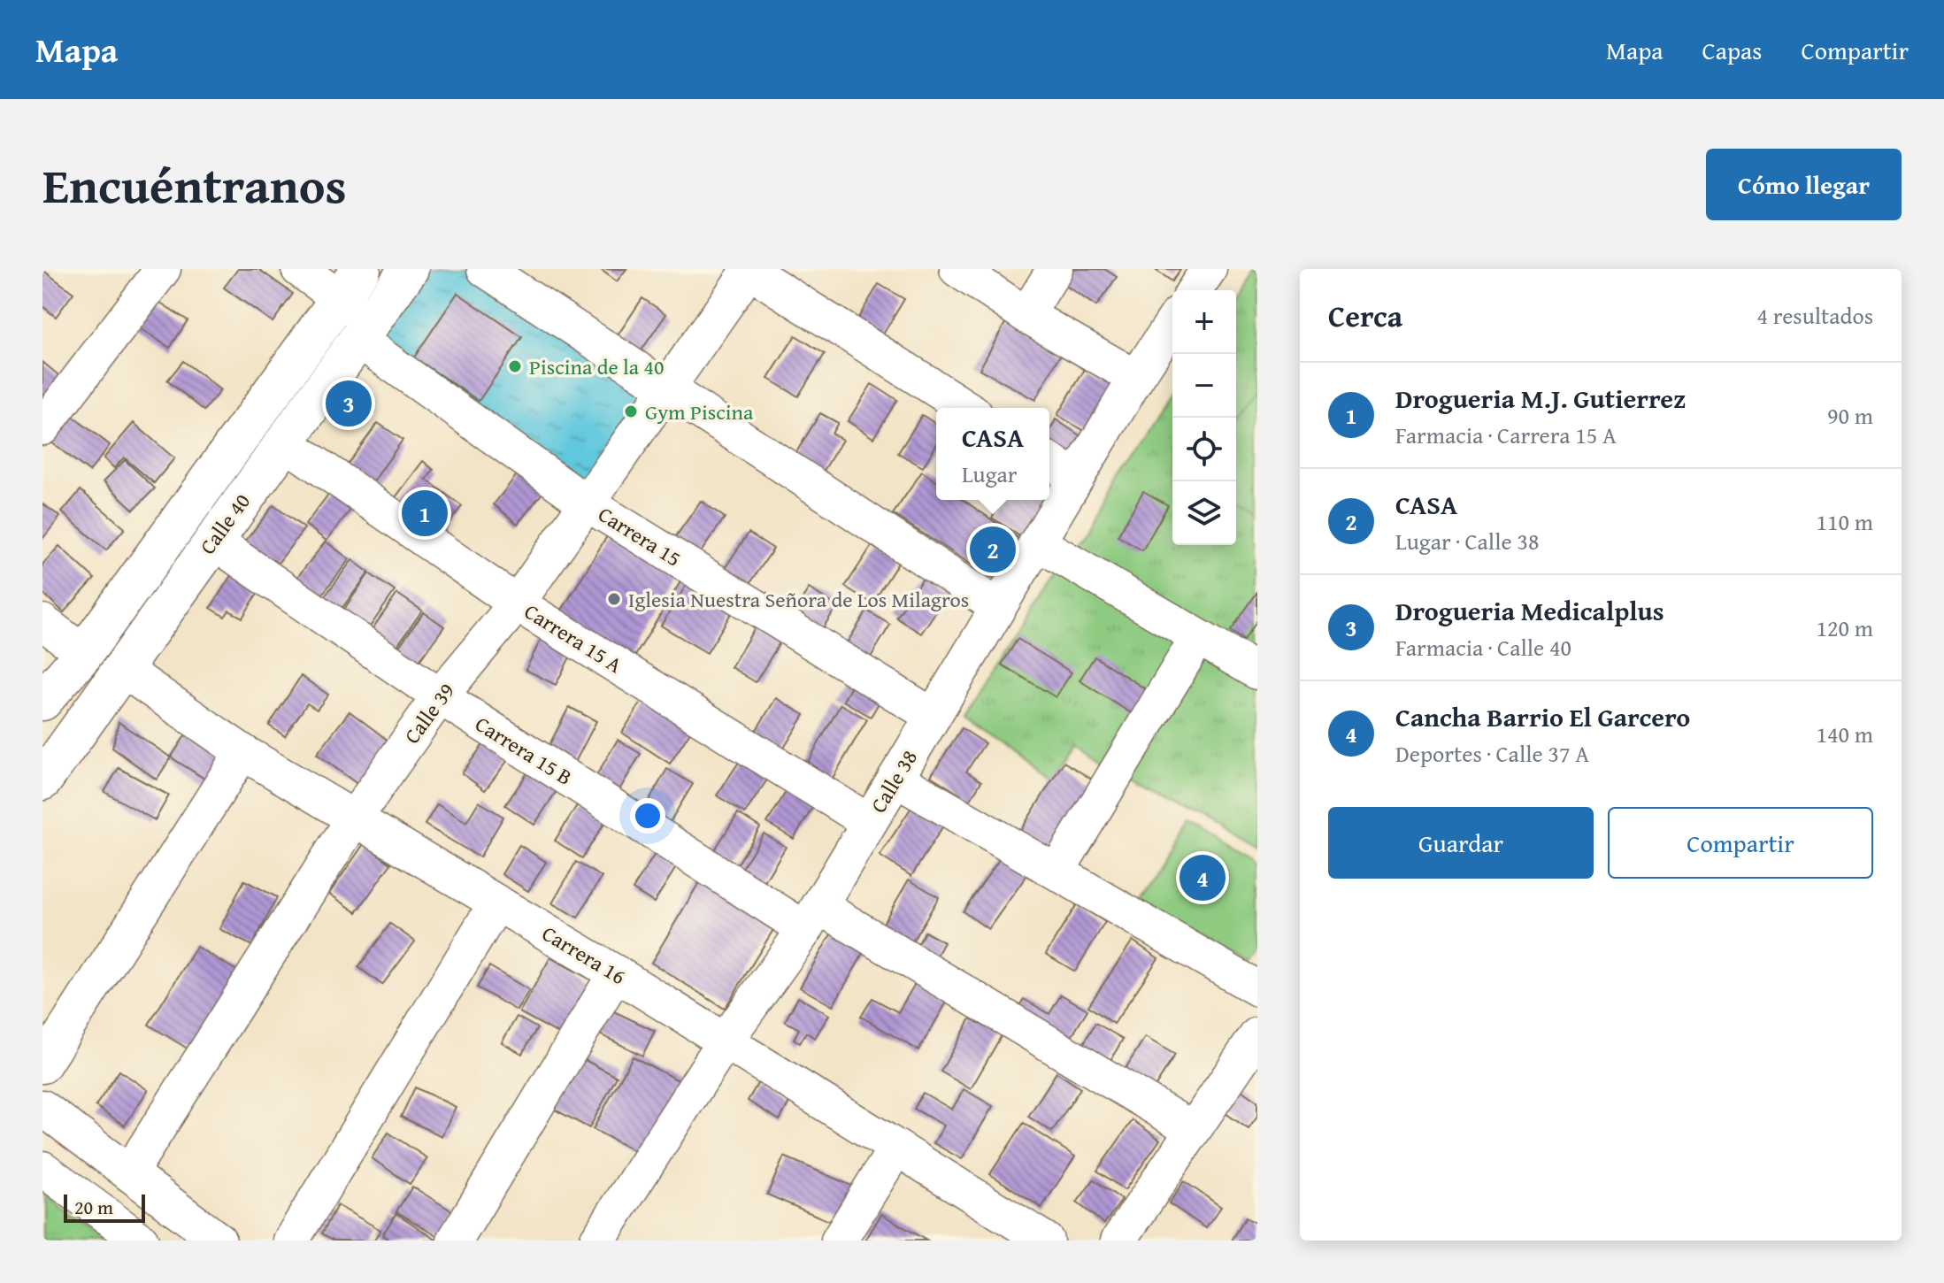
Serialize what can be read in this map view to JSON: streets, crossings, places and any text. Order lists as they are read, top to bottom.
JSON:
{
  "streets": {
    "main road": ["Calle 40"],
    "street": [
      "Carrera 15",
      "Carrera 15 A",
      "Calle 39",
      "Carrera 15 B",
      "Calle 38",
      "Carrera 16"
    ]
  },
  "crossings": [
    ["Calle 40", "Carrera 15"],
    ["Calle 40", "Carrera 15 A"],
    ["Calle 40", "Carrera 15 B"],
    ["Calle 40", "Carrera 16"],
    ["Carrera 15", "Calle 39"],
    ["Carrera 15", "Calle 38"],
    ["Carrera 15 A", "Calle 39"],
    ["Carrera 15 A", "Calle 38"],
    ["Calle 39", "Carrera 15 B"],
    ["Calle 39", "Carrera 16"],
    ["Carrera 15 B", "Calle 38"],
    ["Calle 38", "Carrera 16"]
  ],
  "places": ["Piscina de la 40", "Gym Piscina", "Iglesia Nuestra Señora de Los Milagros"],
  "scale_bar": "20 m",
  "page": {
    "header": "Mapa",
    "nav": ["Mapa", "Capas", "Compartir"],
    "title": "Encuéntranos",
    "buttons": [
      "Cómo llegar",
      ["Guardar", "Compartir"]
    ],
    "heading": ["Cerca", "4 resultados"],
    "map_buttons": ["+", "−"],
    "list": [
      {
        "mark": "1",
        "name": "Drogueria M.J. Gutierrez",
        "note": "Farmacia · Carrera 15 A",
        "value": "90 m"
      },
      {
        "mark": "2",
        "name": "CASA",
        "note": "Lugar · Calle 38",
        "value": "110 m"
      },
      {
        "mark": "3",
        "name": "Drogueria Medicalplus",
        "note": "Farmacia · Calle 40",
        "value": "120 m"
      },
      {
        "mark": "4",
        "name": "Cancha Barrio El Garcero",
        "note": "Deportes · Calle 37 A",
        "value": "140 m"
      }
    ],
    "pins": [
      "3",
      "1",
      "2",
      "4"
    ],
    "popup": ["CASA", "Lugar"],
    "scale": "20 m"
  }
}
